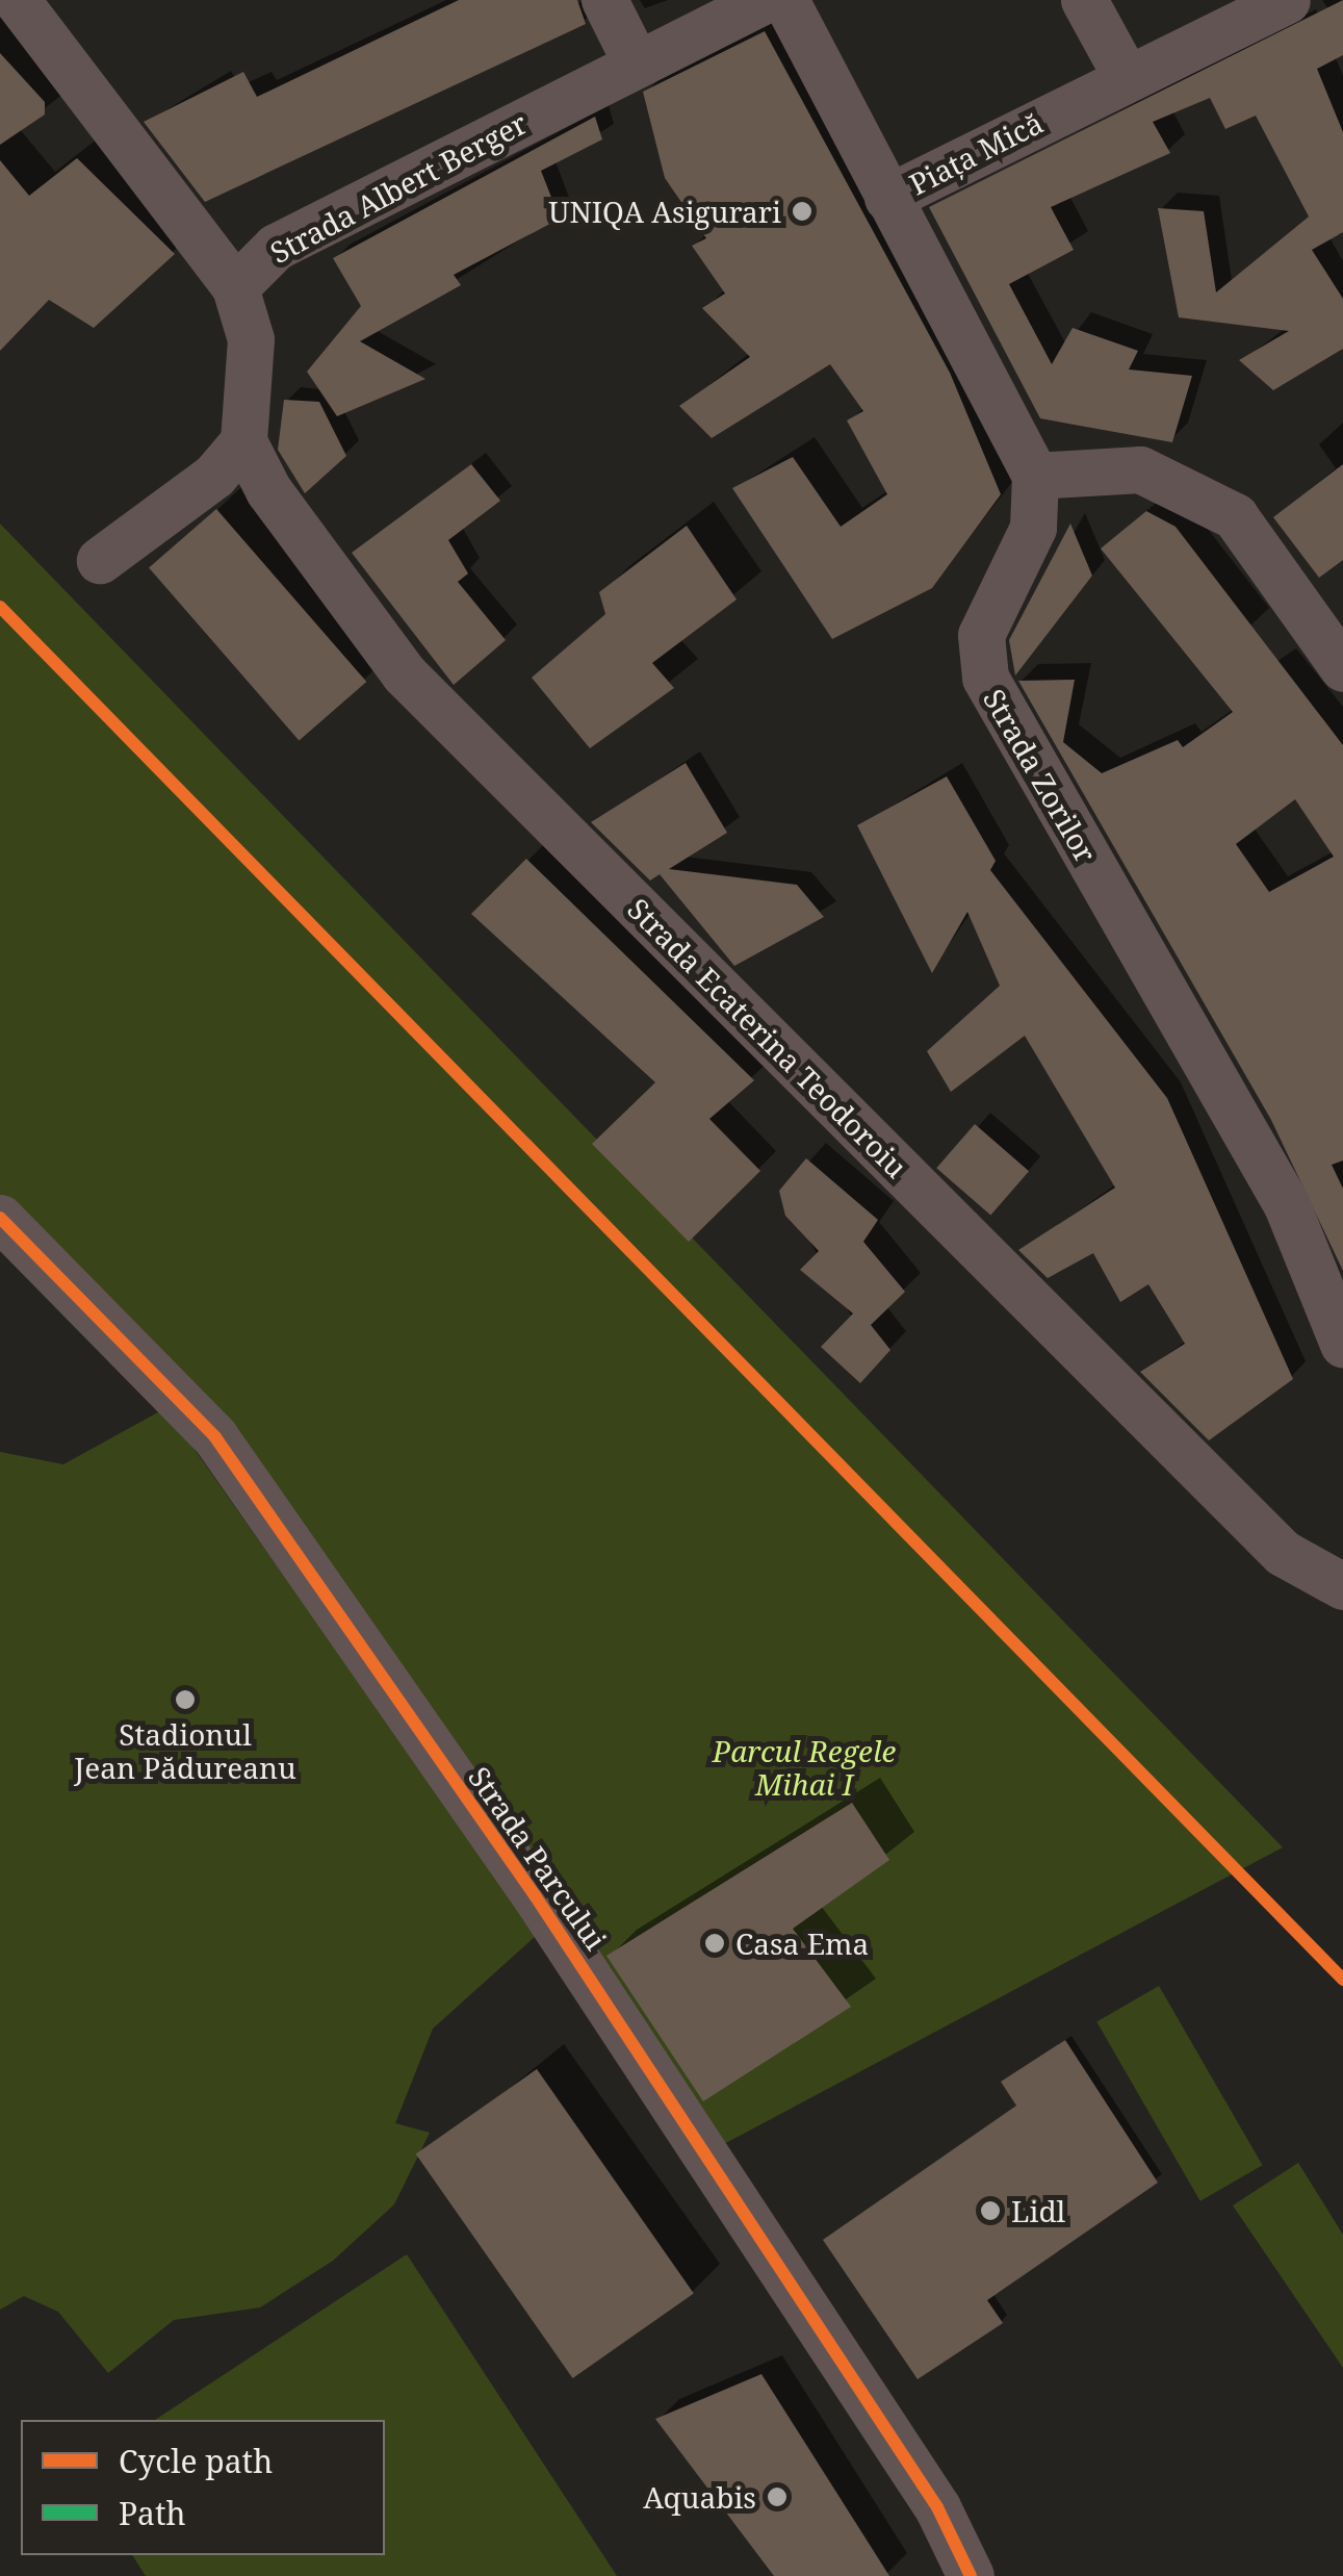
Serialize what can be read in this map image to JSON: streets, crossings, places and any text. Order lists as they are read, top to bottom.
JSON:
{
  "streets": {
    "street": [
      "Piața Mică",
      "Strada Albert Berger",
      "Strada Zorilor",
      "Strada Ecaterina Teodoroiu",
      "Strada Parcului"
    ]
  },
  "parks": ["Parcul Regele Mihai I"],
  "places": [
    "UNIQA Asigurari",
    "Stadionul Jean Pădureanu",
    "Casa Ema",
    "Lidl",
    "Aquabis"
  ],
  "legend": ["Cycle path", "Path"]
}
